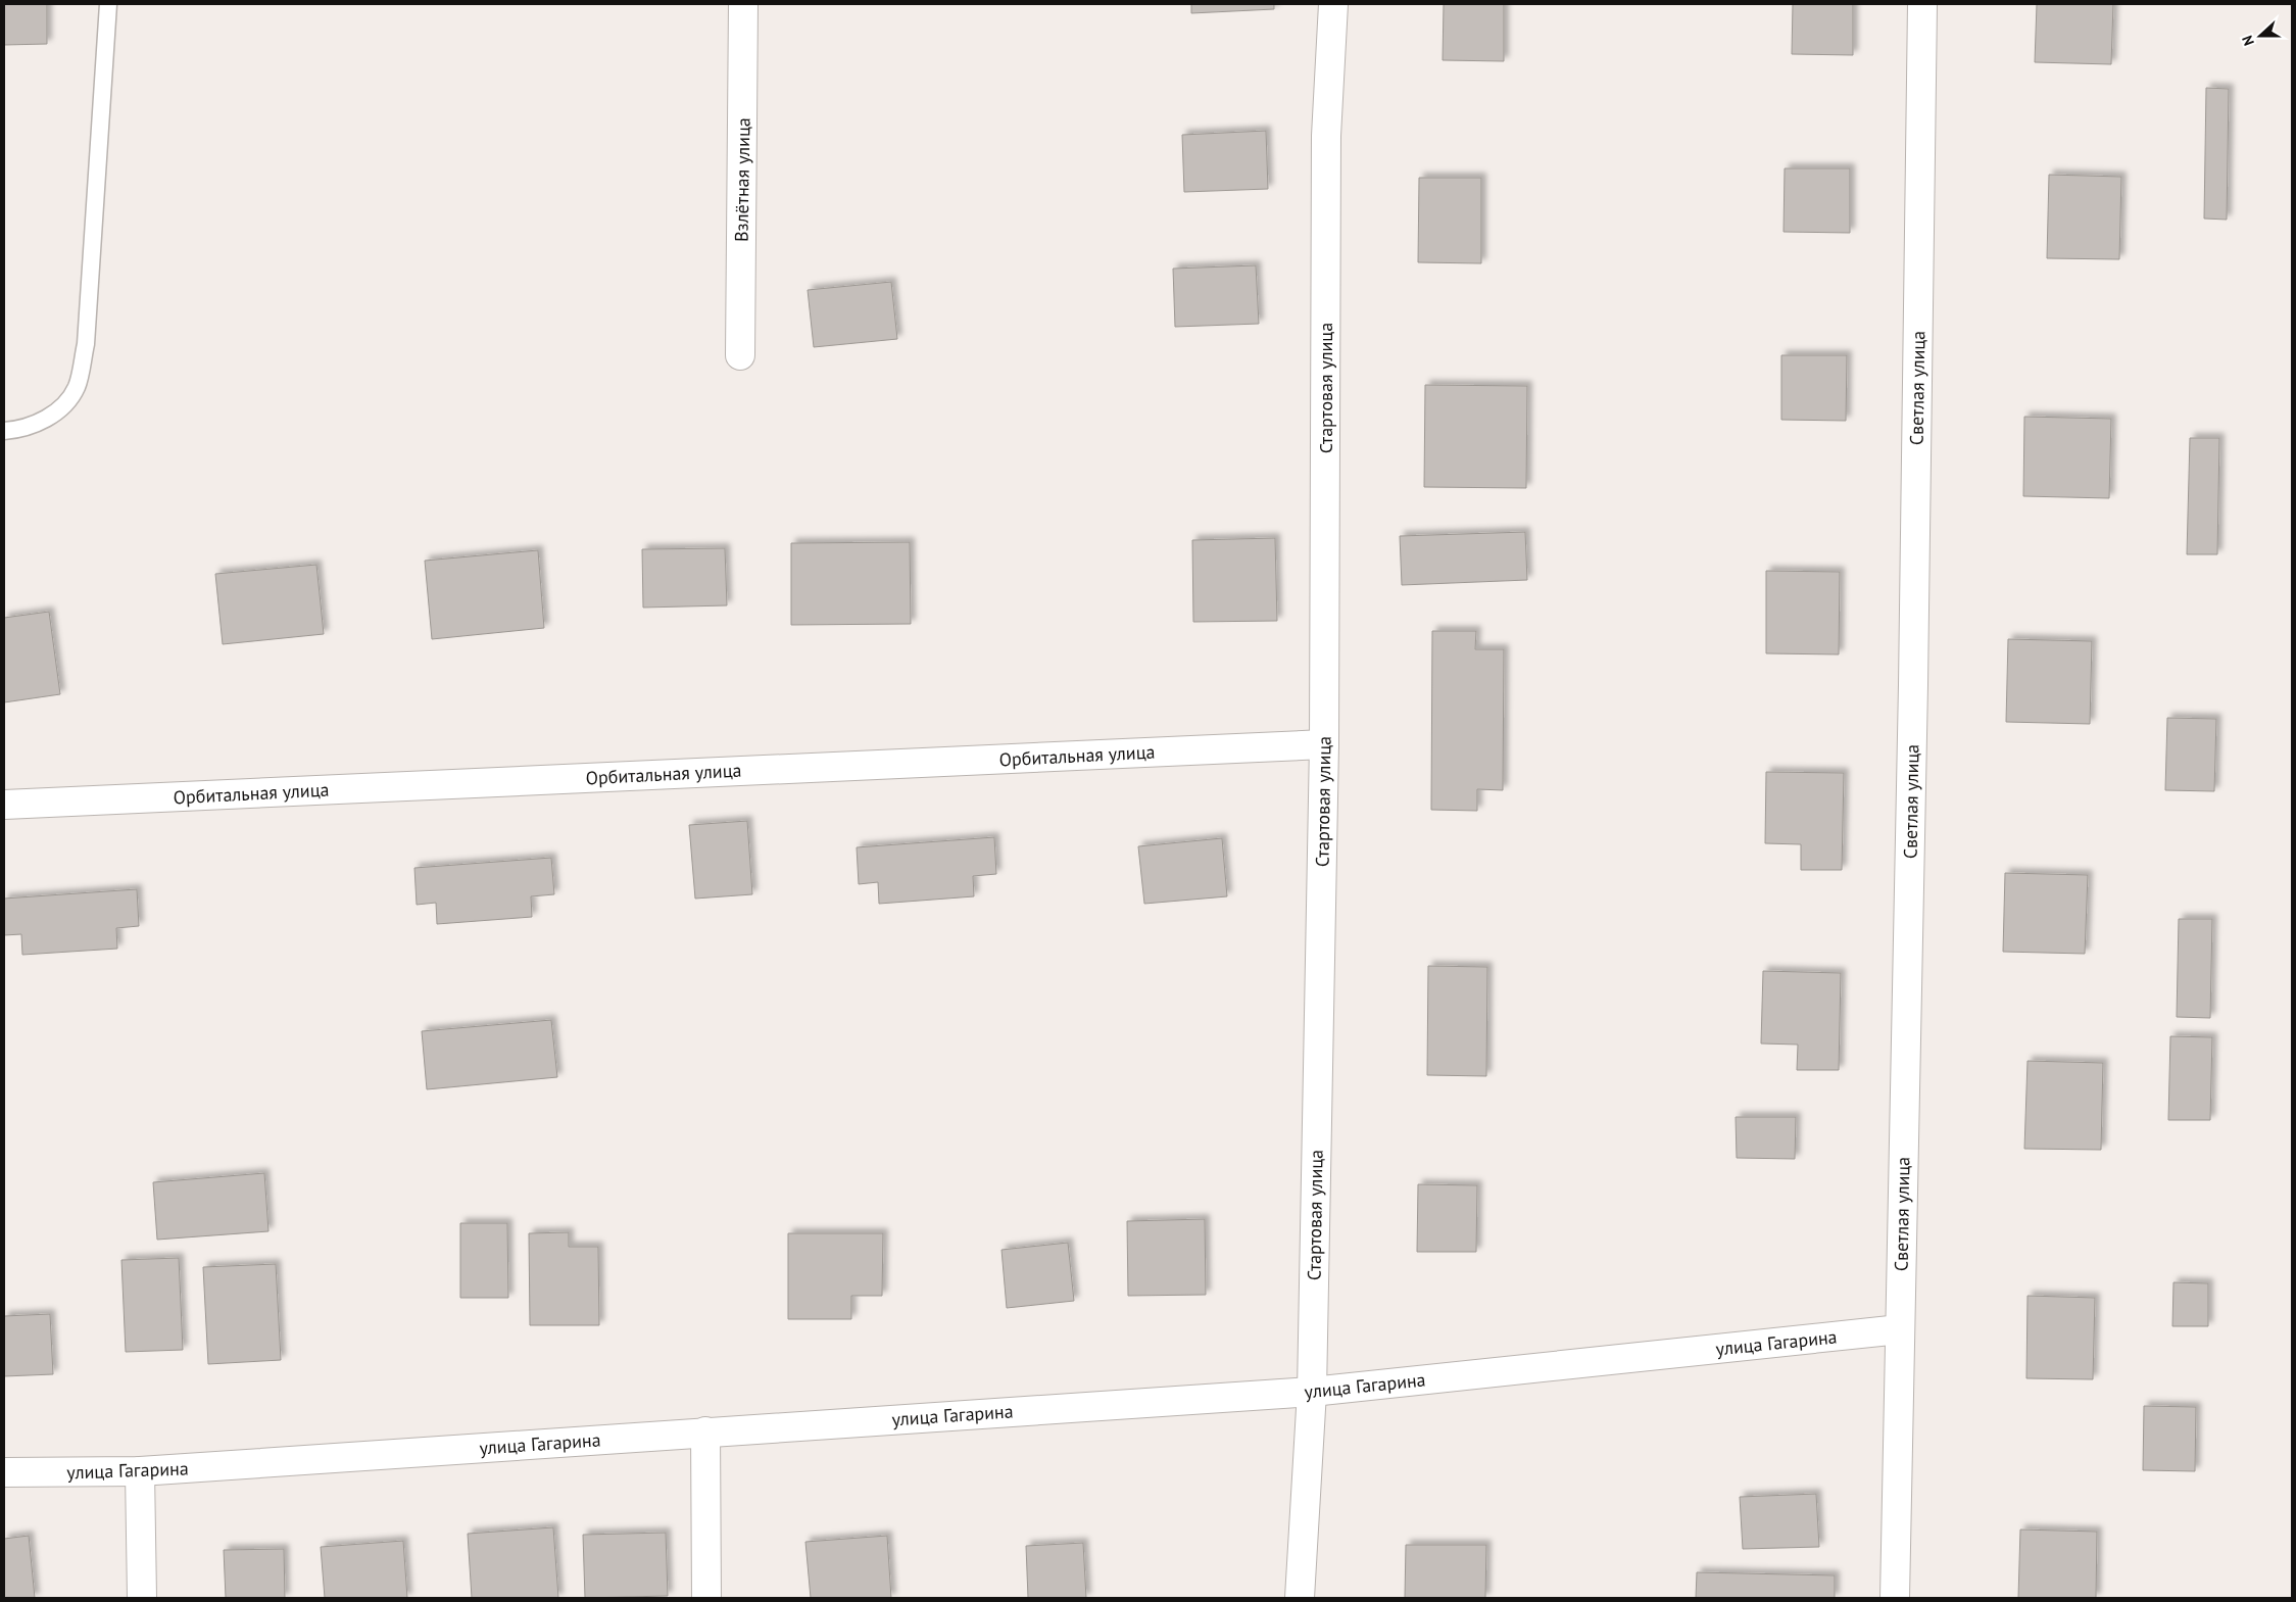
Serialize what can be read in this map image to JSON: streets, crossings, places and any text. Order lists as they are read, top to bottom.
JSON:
{
  "streets": {
    "street": [
      "Взлётная улица",
      "Стартовая улица",
      "Светлая улица",
      "Орбитальная улица",
      "улица Гагарина"
    ]
  },
  "crossings": [
    ["Стартовая улица", "Орбитальная улица"],
    ["Стартовая улица", "улица Гагарина"],
    ["Светлая улица", "улица Гагарина"]
  ],
  "north": "left"
}
